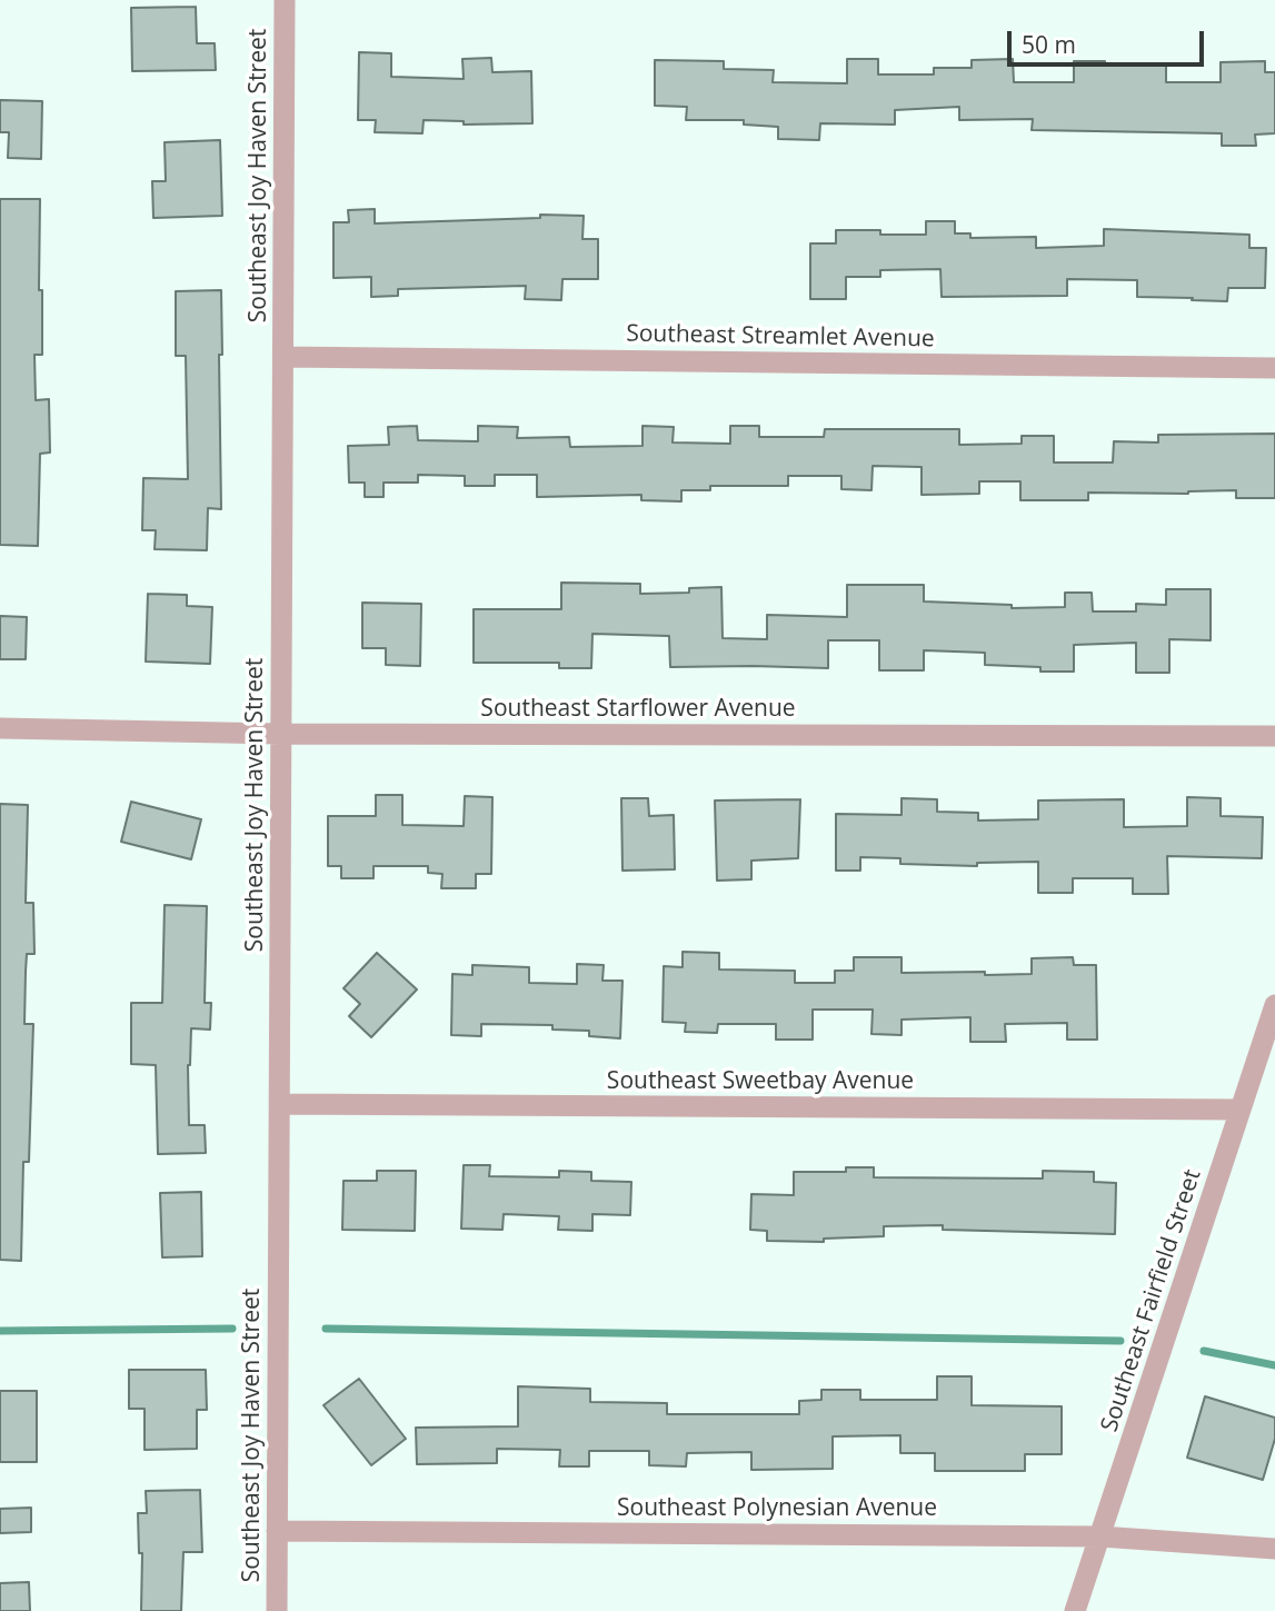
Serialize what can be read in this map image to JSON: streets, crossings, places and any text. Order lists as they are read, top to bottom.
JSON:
{
  "streets": {
    "street": [
      "Southeast Joy Haven Street",
      "Southeast Streamlet Avenue",
      "Southeast Starflower Avenue",
      "Southeast Sweetbay Avenue",
      "Southeast Fairfield Street",
      "Southeast Polynesian Avenue"
    ]
  },
  "crossings": [
    ["Southeast Joy Haven Street", "Southeast Streamlet Avenue"],
    ["Southeast Joy Haven Street", "Southeast Starflower Avenue"],
    ["Southeast Joy Haven Street", "Southeast Sweetbay Avenue"],
    ["Southeast Joy Haven Street", "Southeast Polynesian Avenue"],
    ["Southeast Sweetbay Avenue", "Southeast Fairfield Street"],
    ["Southeast Fairfield Street", "Southeast Polynesian Avenue"]
  ],
  "scale_bar": "50 m"
}
